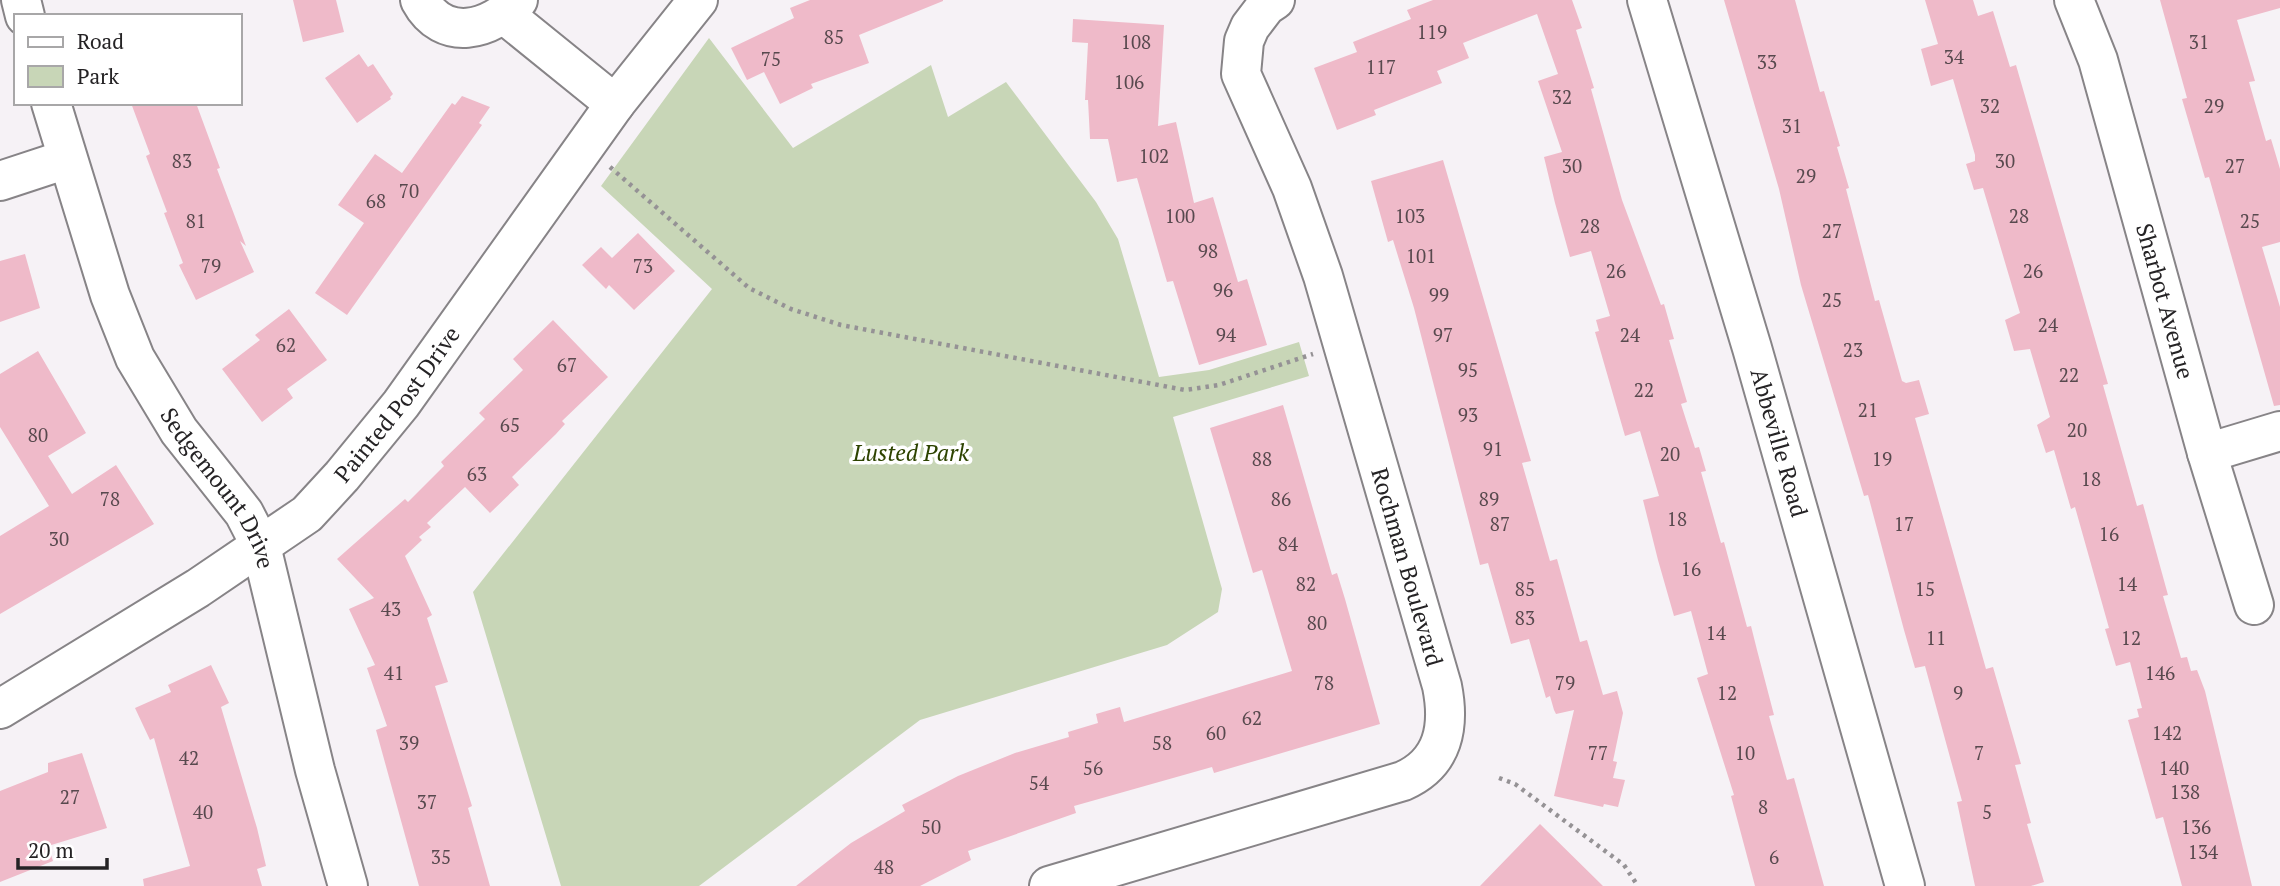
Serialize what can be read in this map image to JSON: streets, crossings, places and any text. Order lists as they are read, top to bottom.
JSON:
{
  "streets": {
    "street": [
      "Sharbot Avenue",
      "Painted Post Drive",
      "Abbeville Road",
      "Sedgemount Drive",
      "Rochman Boulevard"
    ]
  },
  "crossings": [
    ["Painted Post Drive", "Sedgemount Drive"]
  ],
  "parks": ["Lusted Park"],
  "house_numbers": [
    "119",
    "85",
    "108",
    "31",
    "34",
    "75",
    "33",
    "117",
    "106",
    "32",
    "32",
    "29",
    "31",
    "102",
    "83",
    "30",
    "30",
    "27",
    "29",
    "70",
    "68",
    "100",
    "103",
    "28",
    "81",
    "25",
    "28",
    "27",
    "98",
    "101",
    "79",
    "73",
    "26",
    "26",
    "96",
    "99",
    "25",
    "24",
    "94",
    "97",
    "24",
    "62",
    "23",
    "67",
    "95",
    "22",
    "22",
    "21",
    "93",
    "65",
    "20",
    "80",
    "91",
    "20",
    "88",
    "19",
    "63",
    "18",
    "78",
    "86",
    "89",
    "18",
    "87",
    "17",
    "16",
    "30",
    "84",
    "16",
    "82",
    "14",
    "85",
    "15",
    "43",
    "83",
    "80",
    "14",
    "11",
    "12",
    "41",
    "146",
    "78",
    "79",
    "12",
    "9",
    "62",
    "60",
    "142",
    "39",
    "58",
    "77",
    "10",
    "7",
    "42",
    "56",
    "140",
    "54",
    "138",
    "27",
    "37",
    "8",
    "40",
    "5",
    "50",
    "136",
    "134",
    "35",
    "6",
    "48"
  ],
  "legend": ["Road", "Park"],
  "scale_bar": "20 m"
}
